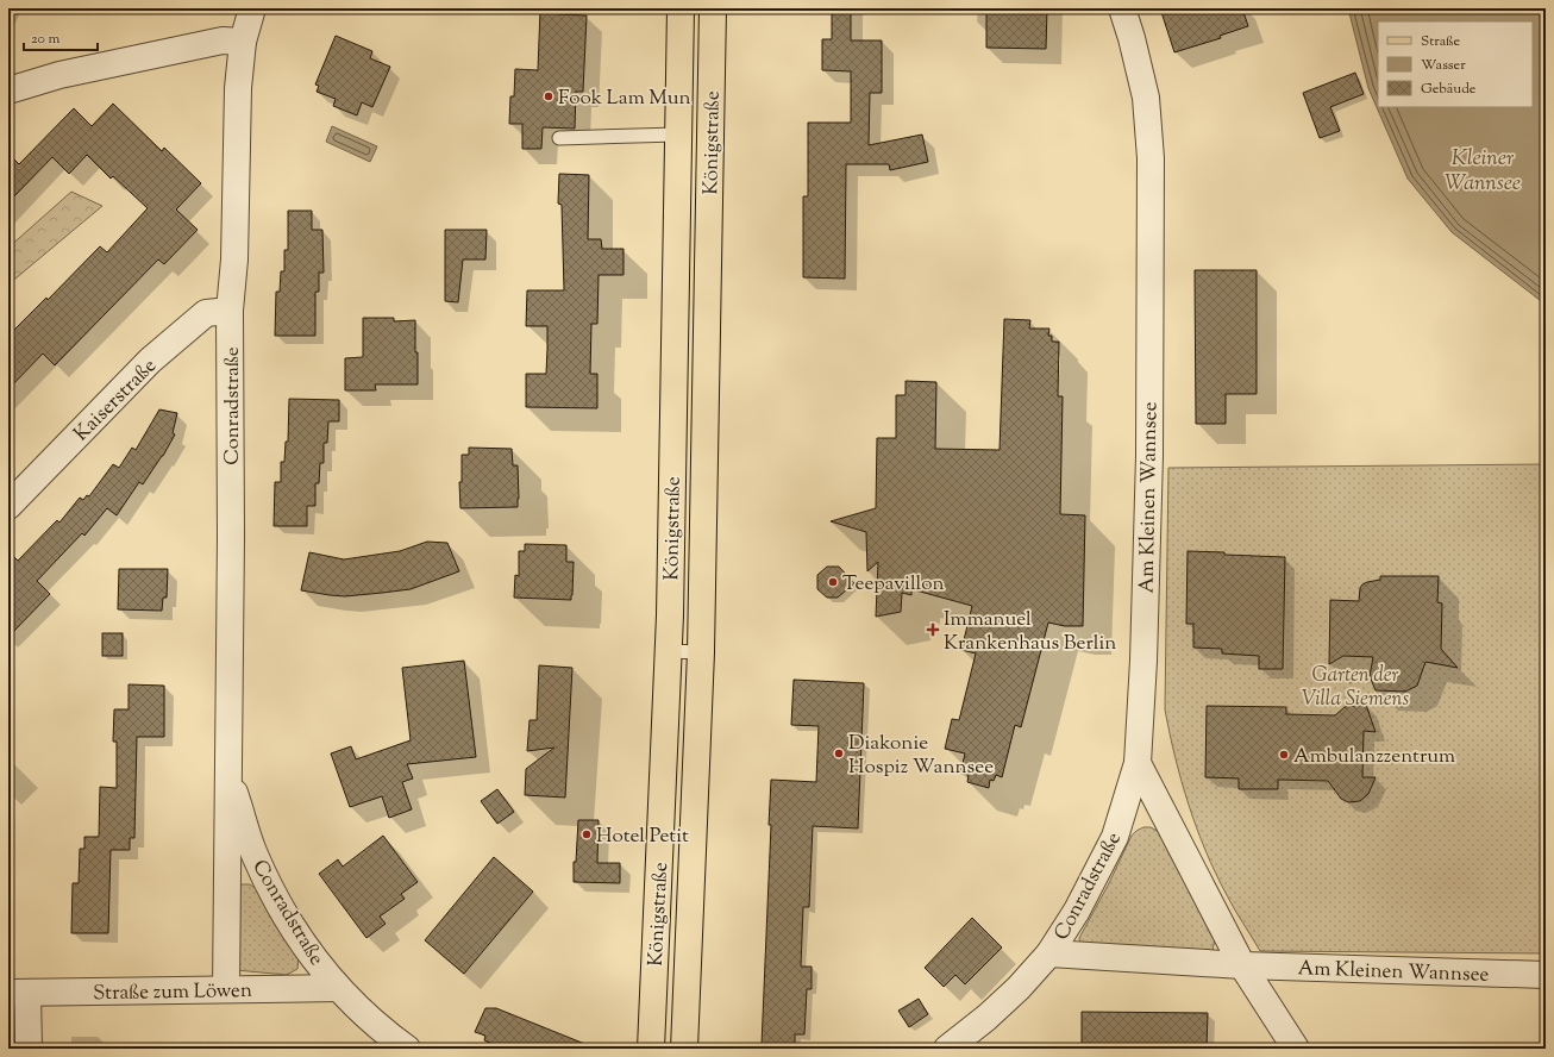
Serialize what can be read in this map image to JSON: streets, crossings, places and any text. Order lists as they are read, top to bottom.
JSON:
{
  "streets": {
    "main road": ["Königstraße"],
    "street": [
      "Kaiserstraße",
      "Conradstraße",
      "Am Kleinen Wannsee",
      "Straße zum Löwen"
    ]
  },
  "crossings": [
    ["Kaiserstraße", "Conradstraße"],
    ["Conradstraße", "Am Kleinen Wannsee"],
    ["Conradstraße", "Straße zum Löwen"]
  ],
  "water": ["Kleiner Wannsee"],
  "parks": ["Garten der Villa Siemens"],
  "places": {
    "other": [
      "Fook Lam Mun",
      "Teepavillon",
      "Diakonie Hospiz Wannsee",
      "Ambulanzzentrum",
      "Hotel Petit"
    ],
    "health": ["Immanuel Krankenhaus Berlin"]
  },
  "legend": ["Straße", "Wasser", "Gebäude"],
  "scale_bar": "20 m"
}
